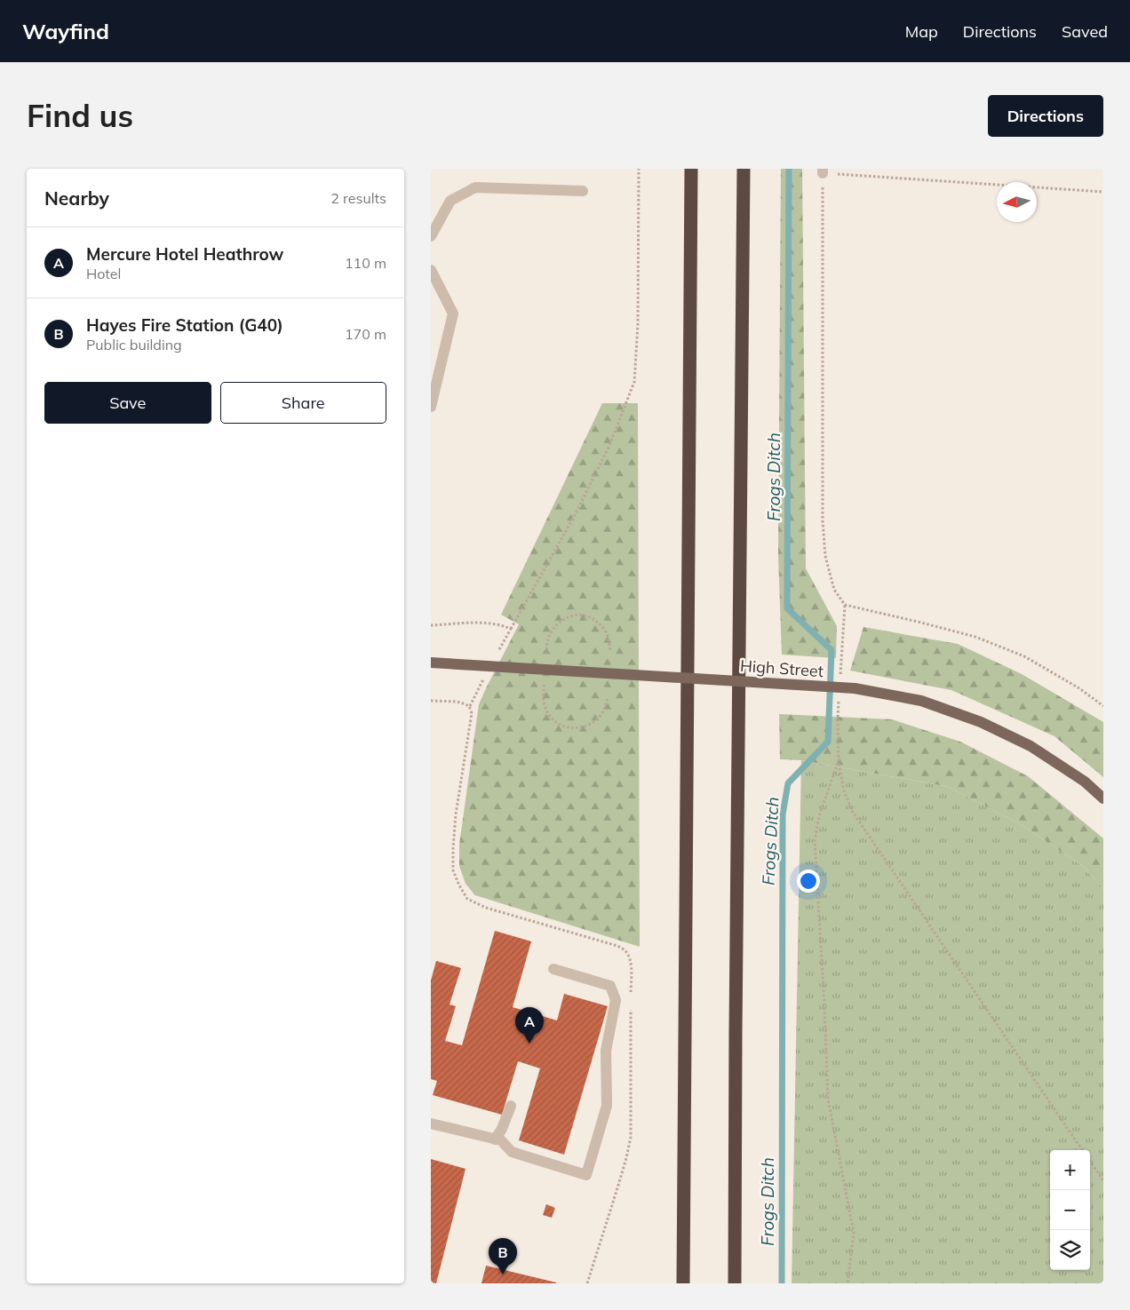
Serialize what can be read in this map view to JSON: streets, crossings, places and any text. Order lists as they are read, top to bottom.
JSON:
{
  "streets": {
    "main road": ["High Street"]
  },
  "water": ["Frogs Ditch"],
  "north": "left",
  "page": {
    "header": "Wayfind",
    "nav": ["Map", "Directions", "Saved"],
    "buttons": [
      "Directions",
      ["Save", "Share"]
    ],
    "title": "Find us",
    "heading": ["Nearby", "2 results"],
    "list": [
      {
        "mark": "A",
        "name": "Mercure Hotel Heathrow",
        "note": "Hotel",
        "value": "110 m"
      },
      {
        "mark": "B",
        "name": "Hayes Fire Station (G40)",
        "note": "Public building",
        "value": "170 m"
      }
    ],
    "pins": ["A", "B"],
    "map_buttons": ["+", "−"]
  }
}
